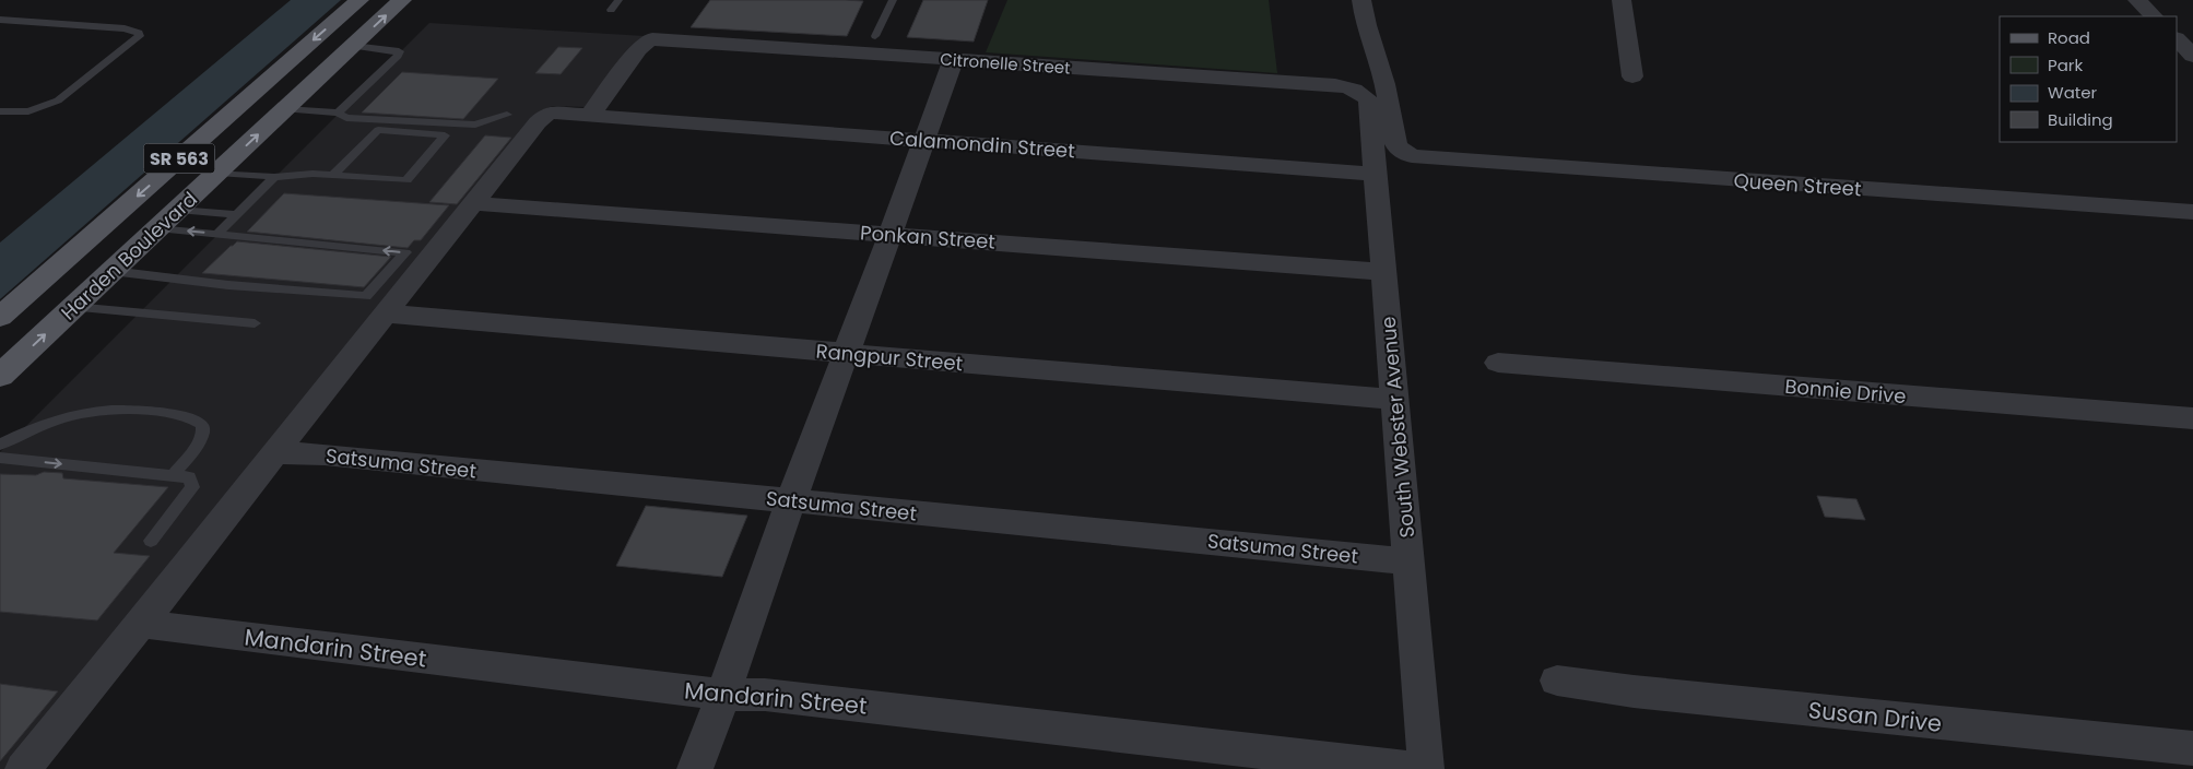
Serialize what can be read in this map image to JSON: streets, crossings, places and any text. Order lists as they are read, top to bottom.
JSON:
{
  "streets": {
    "main road": ["SR 563", "Harden Boulevard"],
    "street": [
      "Citronelle Street",
      "Calamondin Street",
      "Queen Street",
      "Ponkan Street",
      "Rangpur Street",
      "Bonnie Drive",
      "South Webster Avenue",
      "Satsuma Street",
      "Mandarin Street",
      "Susan Drive"
    ]
  },
  "crossings": [
    ["Citronelle Street", "Calamondin Street"],
    ["Citronelle Street", "South Webster Avenue"],
    ["Calamondin Street", "Ponkan Street"],
    ["Calamondin Street", "South Webster Avenue"],
    ["Ponkan Street", "South Webster Avenue"],
    ["Rangpur Street", "South Webster Avenue"],
    ["South Webster Avenue", "Satsuma Street"]
  ],
  "legend": [
    "Road",
    "Park",
    "Water",
    "Building"
  ]
}
